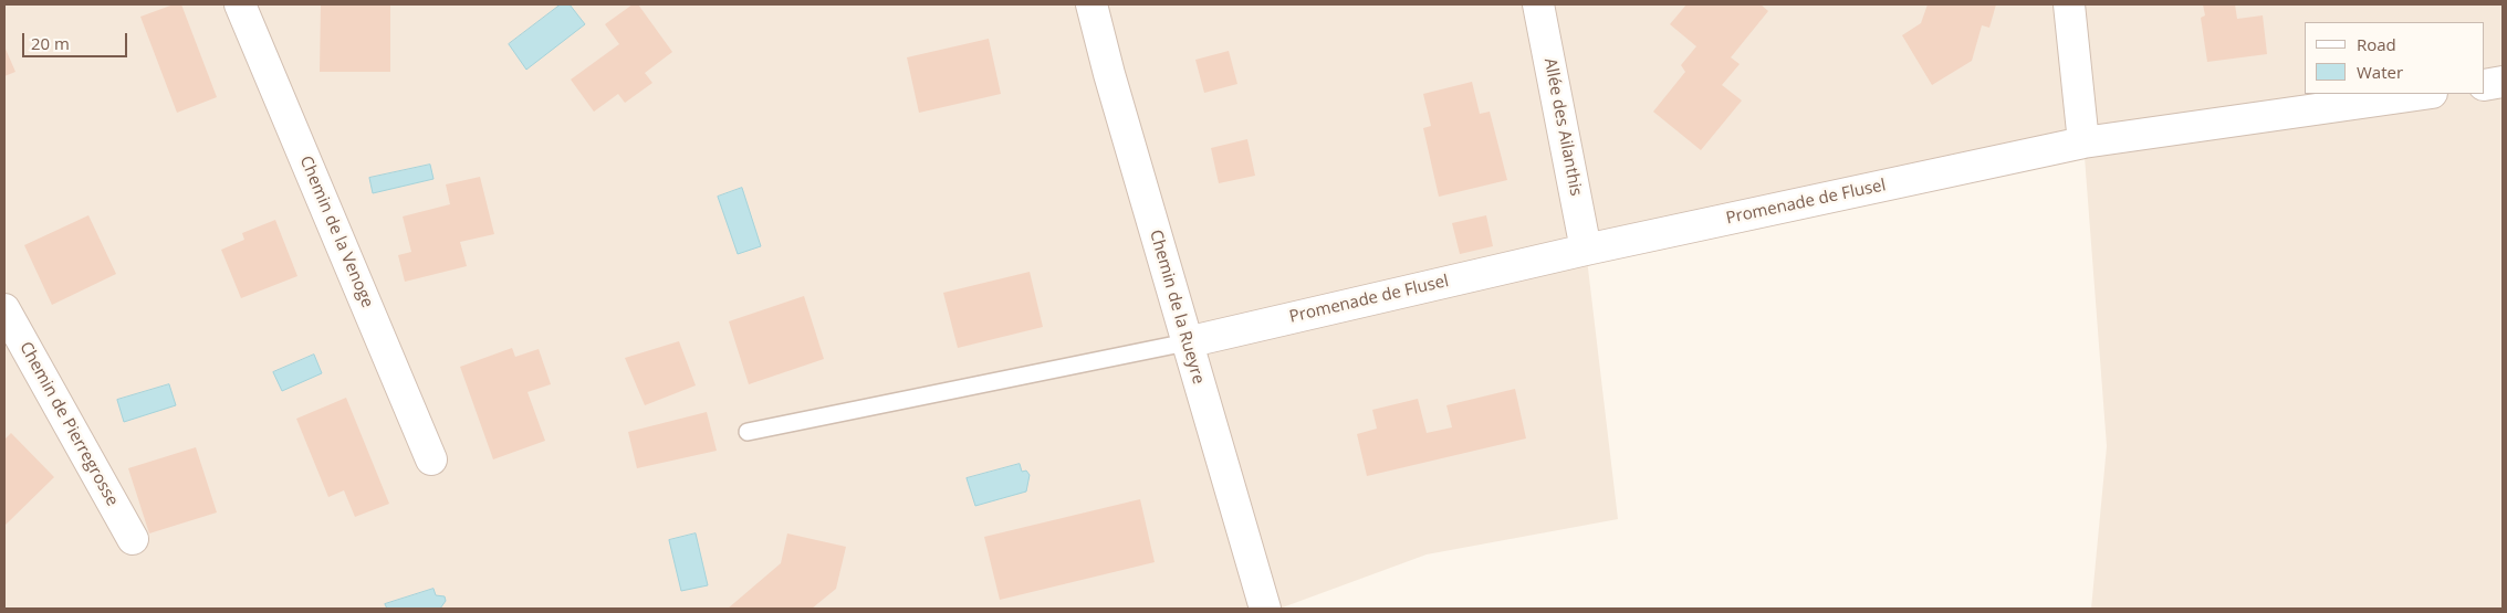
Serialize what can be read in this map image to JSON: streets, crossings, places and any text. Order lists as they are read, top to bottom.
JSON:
{
  "streets": {
    "street": [
      "Allée des Ailanthis",
      "Promenade de Flusel",
      "Chemin de la Venoge",
      "Chemin de la Rueyre",
      "Chemin de Pierregrosse"
    ]
  },
  "crossings": [
    ["Allée des Ailanthis", "Promenade de Flusel"],
    ["Promenade de Flusel", "Chemin de la Rueyre"]
  ],
  "legend": ["Road", "Water"],
  "scale_bar": "20 m"
}
